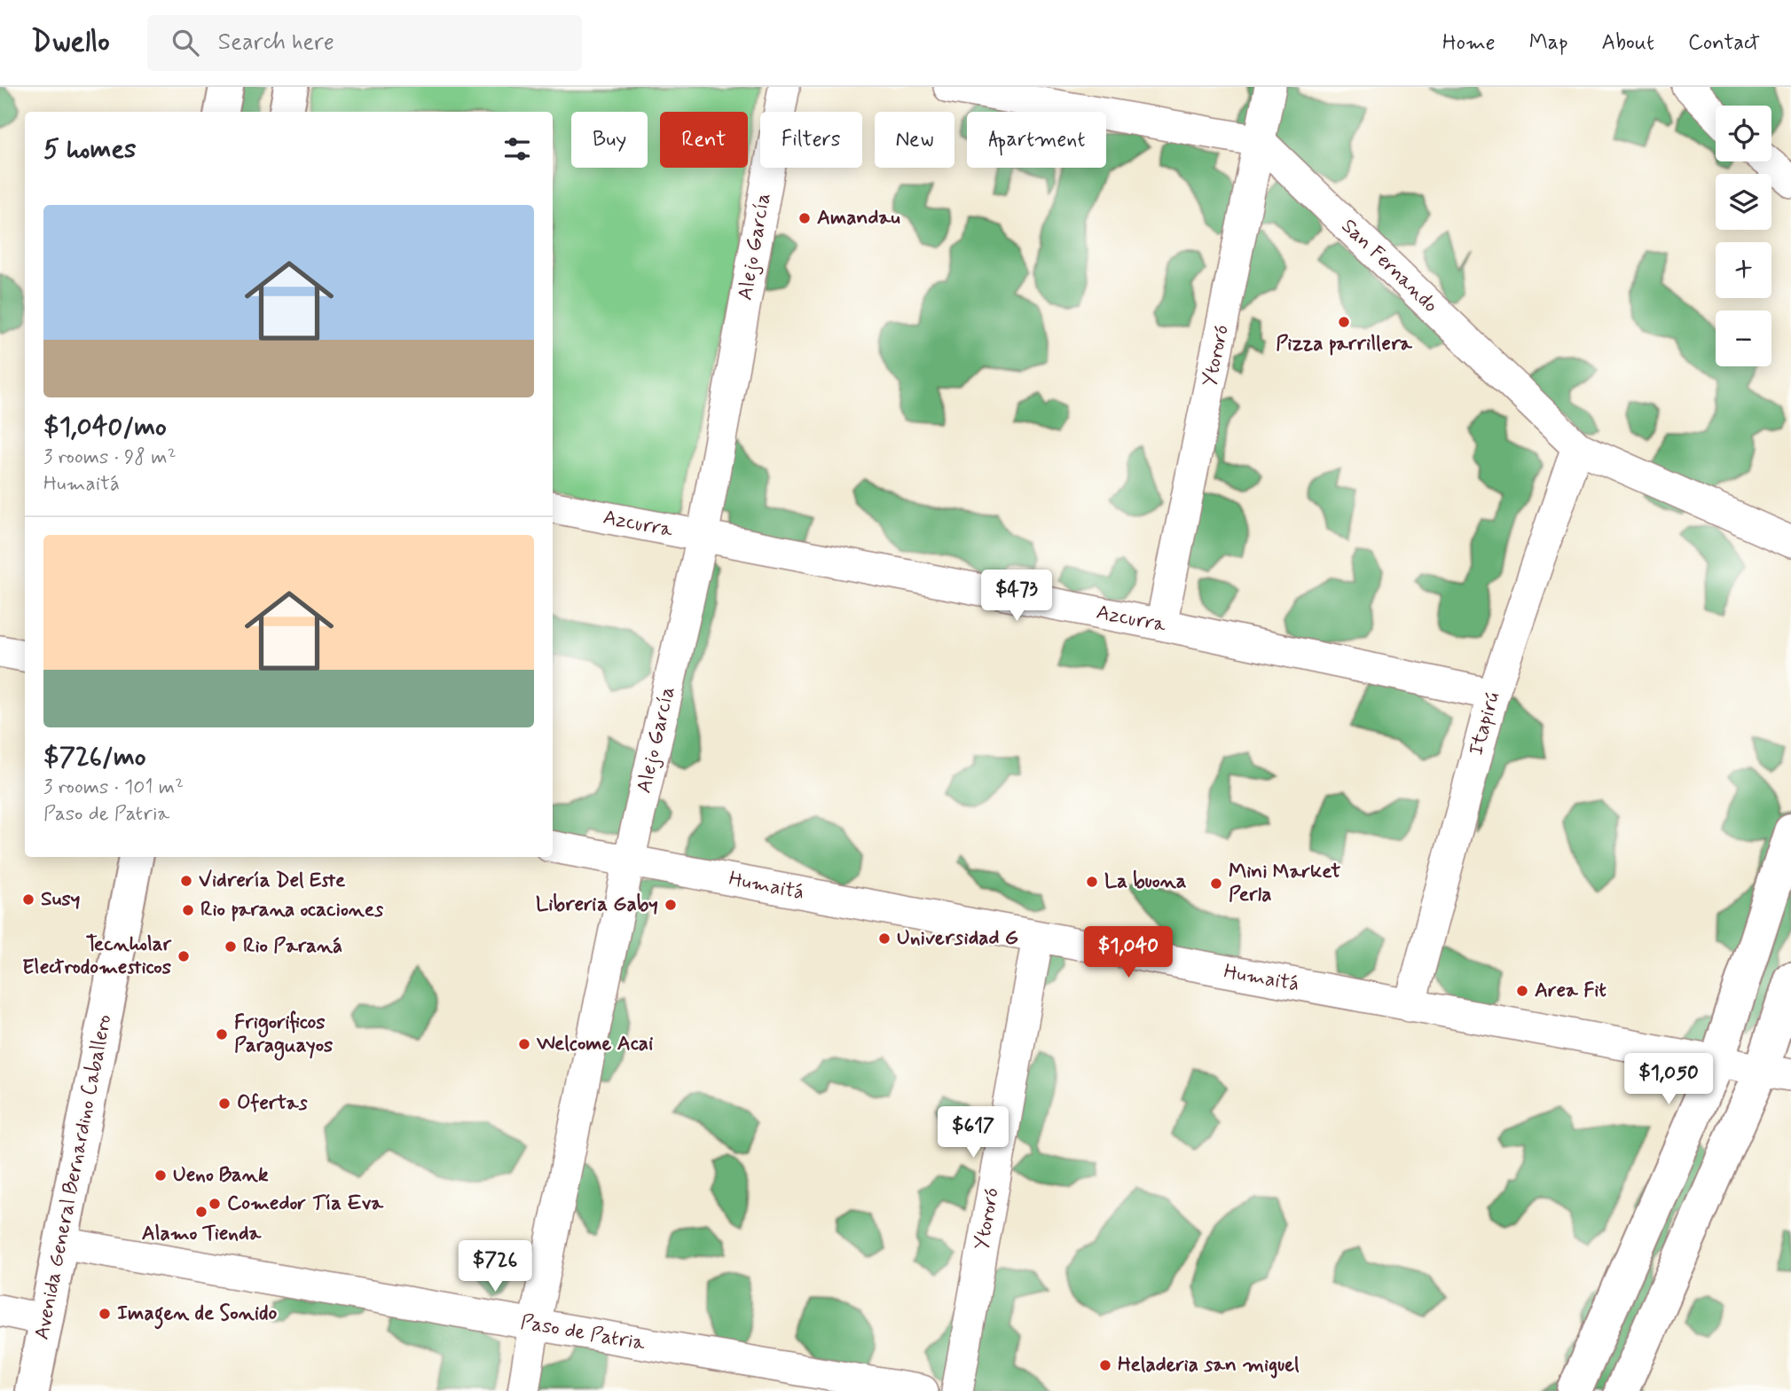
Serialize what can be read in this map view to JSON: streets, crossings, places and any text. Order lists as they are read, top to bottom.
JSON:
{
  "streets": {
    "main road": ["Avenida General Bernardino Caballero"],
    "street": [
      "Alejo García",
      "San Fernando",
      "Ytororó",
      "Azcurra",
      "Itapirú",
      "Humaitá",
      "Paso de Patria"
    ]
  },
  "crossings": [
    ["Alejo García", "Azcurra"],
    ["Alejo García", "Humaitá"],
    ["Alejo García", "Paso de Patria"],
    ["San Fernando", "Ytororó"],
    ["San Fernando", "Itapirú"],
    ["Ytororó", "Azcurra"],
    ["Ytororó", "Humaitá"],
    ["Azcurra", "Itapirú"],
    ["Itapirú", "Humaitá"],
    ["Avenida General Bernardino Caballero", "Paso de Patria"]
  ],
  "places": [
    "Amandau",
    "Pizza parrillera",
    "Vidrería Del Este",
    "La buona",
    "Mini Market Perla",
    "Susy",
    "Libreria Gaby",
    "Rio parana ocaciones",
    "Universidad G",
    "Rio Paraná",
    "Tecnholar Electrodomesticos",
    "Area Fit",
    "Frigorificos Paraguayos",
    "Welcome Acai",
    "Ofertas",
    "Ueno Bank",
    "Comedor Tía Eva",
    "Alamo Tienda",
    "Imagen de Sonido",
    "Heladeria san miguel"
  ],
  "page": {
    "header": "Dwello",
    "search": "Search here",
    "nav": [
      "Home",
      "Map",
      "About",
      "Contact"
    ],
    "map_buttons": ["+", "−"],
    "chip": [
      "Buy",
      "Rent",
      "Filters",
      "New",
      "Apartment"
    ],
    "heading": "5 homes",
    "list": [
      {
        "name": "$1,040/mo",
        "note": "3 rooms · 98 m² · Humaitá"
      },
      {
        "name": "$726/mo",
        "note": "3 rooms · 101 m² · Paso de Patria"
      }
    ],
    "price": [
      "$473",
      "$1,040",
      "$1,050",
      "$617",
      "$726"
    ]
  }
}
